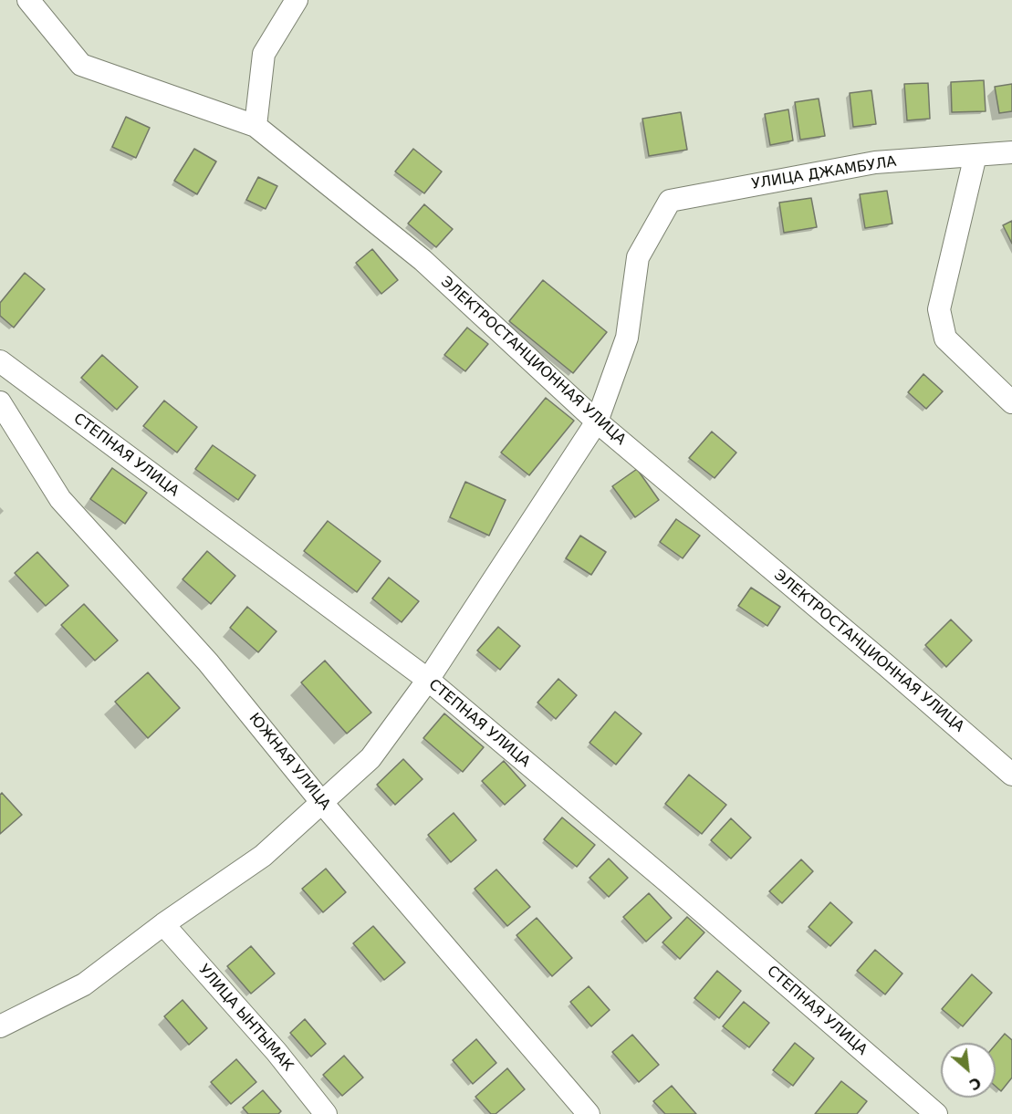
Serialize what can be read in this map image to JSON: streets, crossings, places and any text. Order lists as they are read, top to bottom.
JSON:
{
  "streets": {
    "street": [
      "УЛИЦА ДЖАМБУЛА",
      "ЭЛЕКТРОСТАНЦИОННАЯ УЛИЦА",
      "СТЕПНАЯ УЛИЦА",
      "ЮЖНАЯ УЛИЦА",
      "УЛИЦА ЫНТЫМАК"
    ]
  },
  "crossings": [
    ["УЛИЦА ДЖАМБУЛА", "ЭЛЕКТРОСТАНЦИОННАЯ УЛИЦА"]
  ],
  "north": "bottom right"
}
